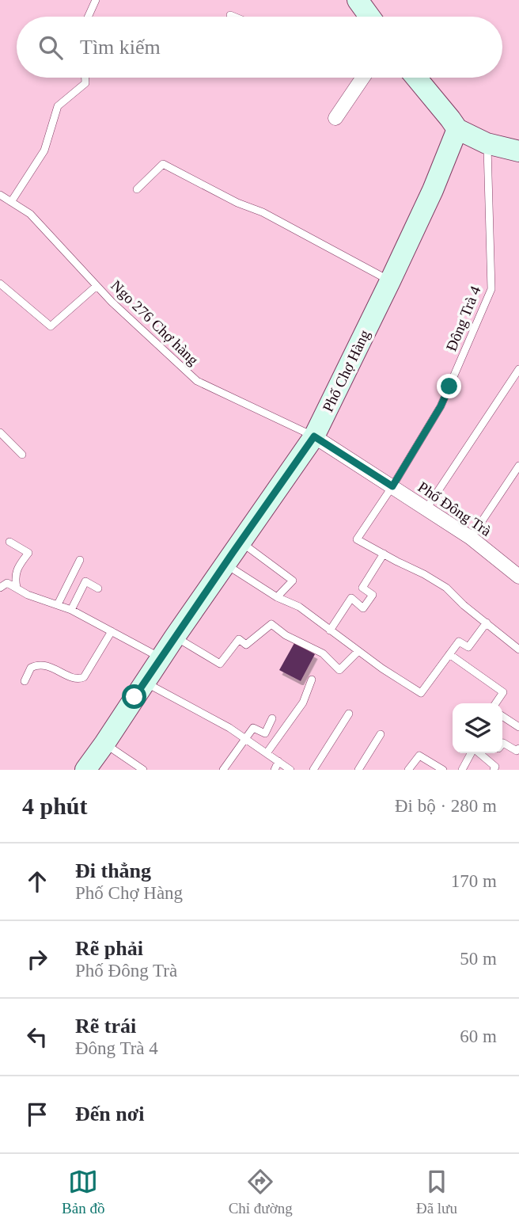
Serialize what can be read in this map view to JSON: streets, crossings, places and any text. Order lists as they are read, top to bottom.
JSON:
{
  "streets": {
    "street": ["Phố Chợ Hàng", "Phố Đông Trà"],
    "lane": ["Đông Trà 4", "Ngo 276 Chợ hàng"]
  },
  "crossings": [
    ["Đông Trà 4", "Phố Đông Trà"],
    ["Ngo 276 Chợ hàng", "Phố Chợ Hàng"],
    ["Ngo 276 Chợ hàng", "Phố Đông Trà"],
    ["Phố Chợ Hàng", "Phố Đông Trà"]
  ],
  "page": {
    "search": "Tìm kiếm",
    "heading": ["4 phút", "Đi bộ · 280 m"],
    "list": [
      ["Đi thẳng", "Phố Chợ Hàng", "170 m"],
      ["Rẽ phải", "Phố Đông Trà", "50 m"],
      ["Rẽ trái", "Đông Trà 4", "60 m"],
      "Đến nơi"
    ],
    "nav": ["Bản đồ", "Chỉ đường", "Đã lưu"]
  }
}
